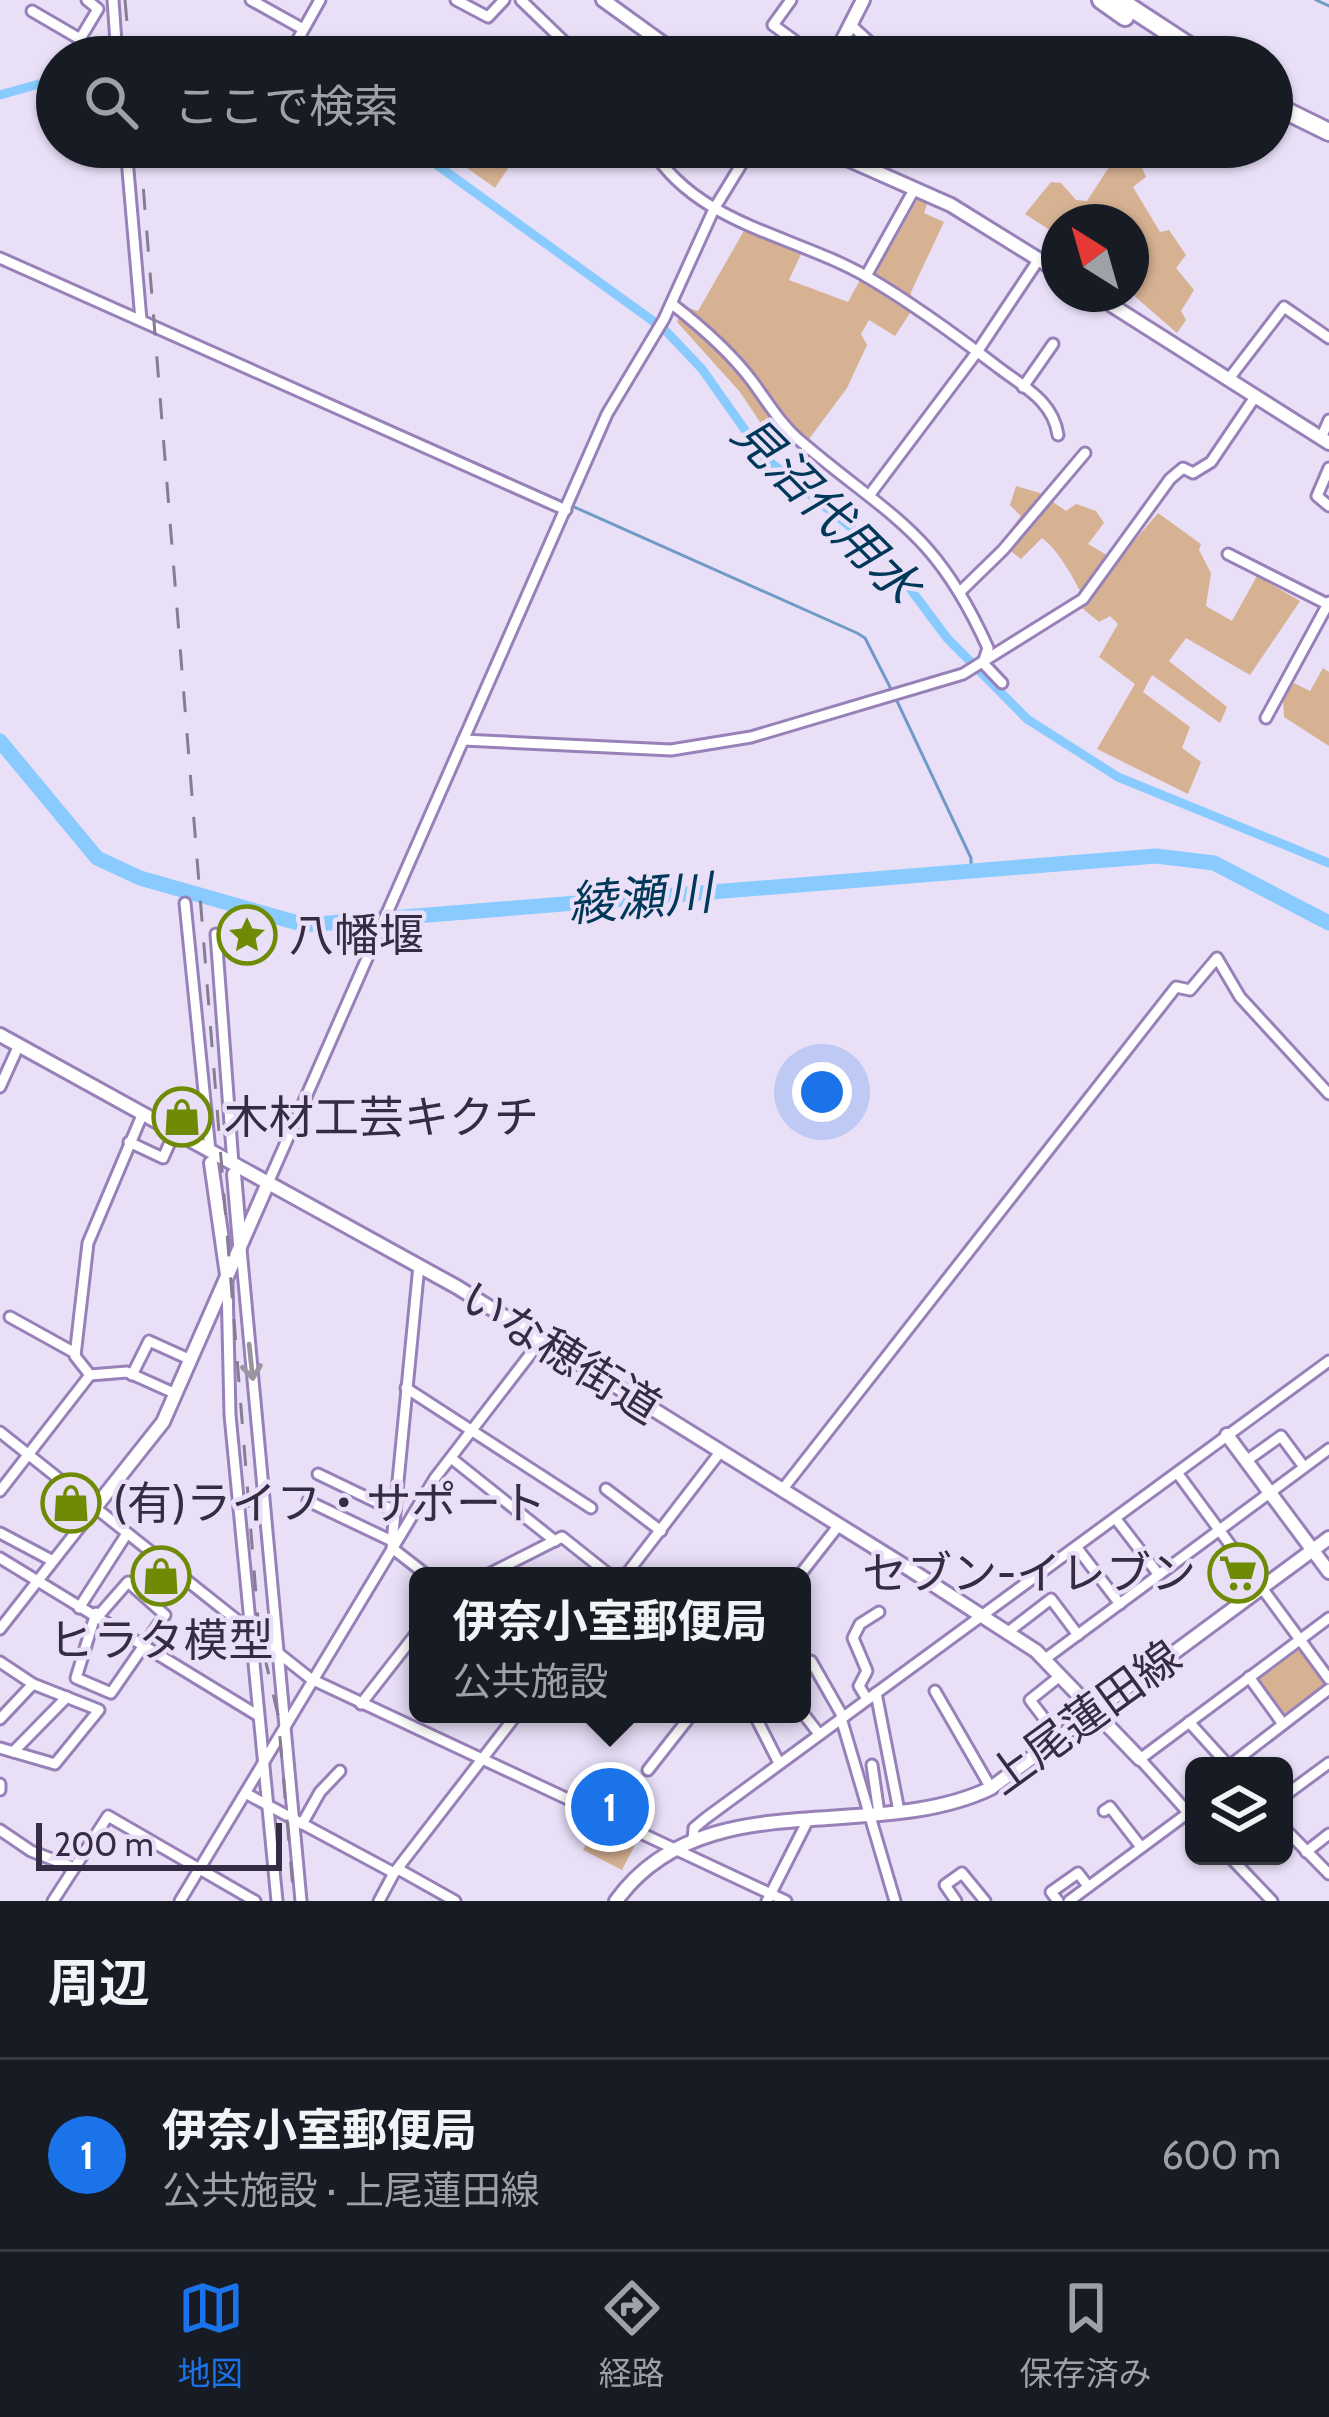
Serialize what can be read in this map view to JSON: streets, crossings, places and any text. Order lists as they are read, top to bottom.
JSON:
{
  "streets": {
    "street": ["いな穂街道", "上尾蓮田線"]
  },
  "crossings": [
    ["いな穂街道", "上尾蓮田線"]
  ],
  "water": ["見沼代用水", "綾瀬川"],
  "places": {
    "place": ["八幡堰"],
    "shop": ["木材工芸キクチ", "(有)ライフ・サポート", "ヒラタ模型"],
    "supermarket": ["セブン-イレブン"]
  },
  "scale_bar": "200 m",
  "north": "top left",
  "page": {
    "search": "ここで検索",
    "popup": ["伊奈小室郵便局", "公共施設"],
    "pins": "1",
    "scale": "200 m",
    "heading": "周辺",
    "list": [
      {
        "mark": "1",
        "name": "伊奈小室郵便局",
        "note": "公共施設 · 上尾蓮田線",
        "value": "600 m"
      }
    ],
    "nav": ["地図", "経路", "保存済み"]
  }
}
